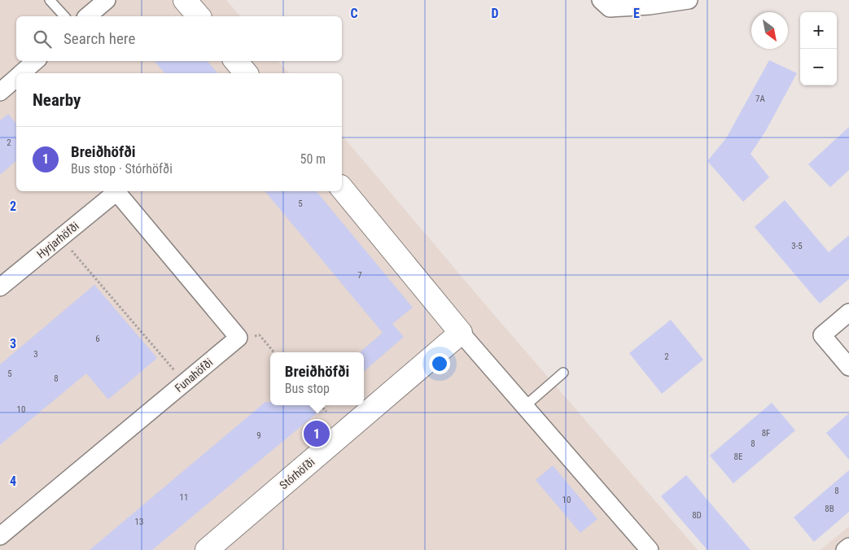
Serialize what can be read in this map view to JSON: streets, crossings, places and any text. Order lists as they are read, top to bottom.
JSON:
{
  "streets": {
    "street": ["Hyrjarhöfði", "Funahöfði", "Stórhöfði"]
  },
  "house_numbers": [
    "7A",
    "2",
    "5",
    "3-5",
    "7",
    "6",
    "3",
    "2",
    "5",
    "8",
    "10",
    "8F",
    "9",
    "8",
    "8E",
    "8",
    "11",
    "10",
    "8B",
    "8D",
    "13"
  ],
  "north": "bottom right",
  "page": {
    "map_buttons": ["+", "−"],
    "search": "Search here",
    "heading": "Nearby",
    "list": [
      {
        "mark": "1",
        "name": "Breiðhöfði",
        "note": "Bus stop · Stórhöfði",
        "value": "50 m"
      }
    ],
    "popup": ["Breiðhöfði", "Bus stop"],
    "pins": "1"
  },
  "grid": {
    "columns": ["C", "D", "E"],
    "rows": ["2", "3", "4"]
  }
}
